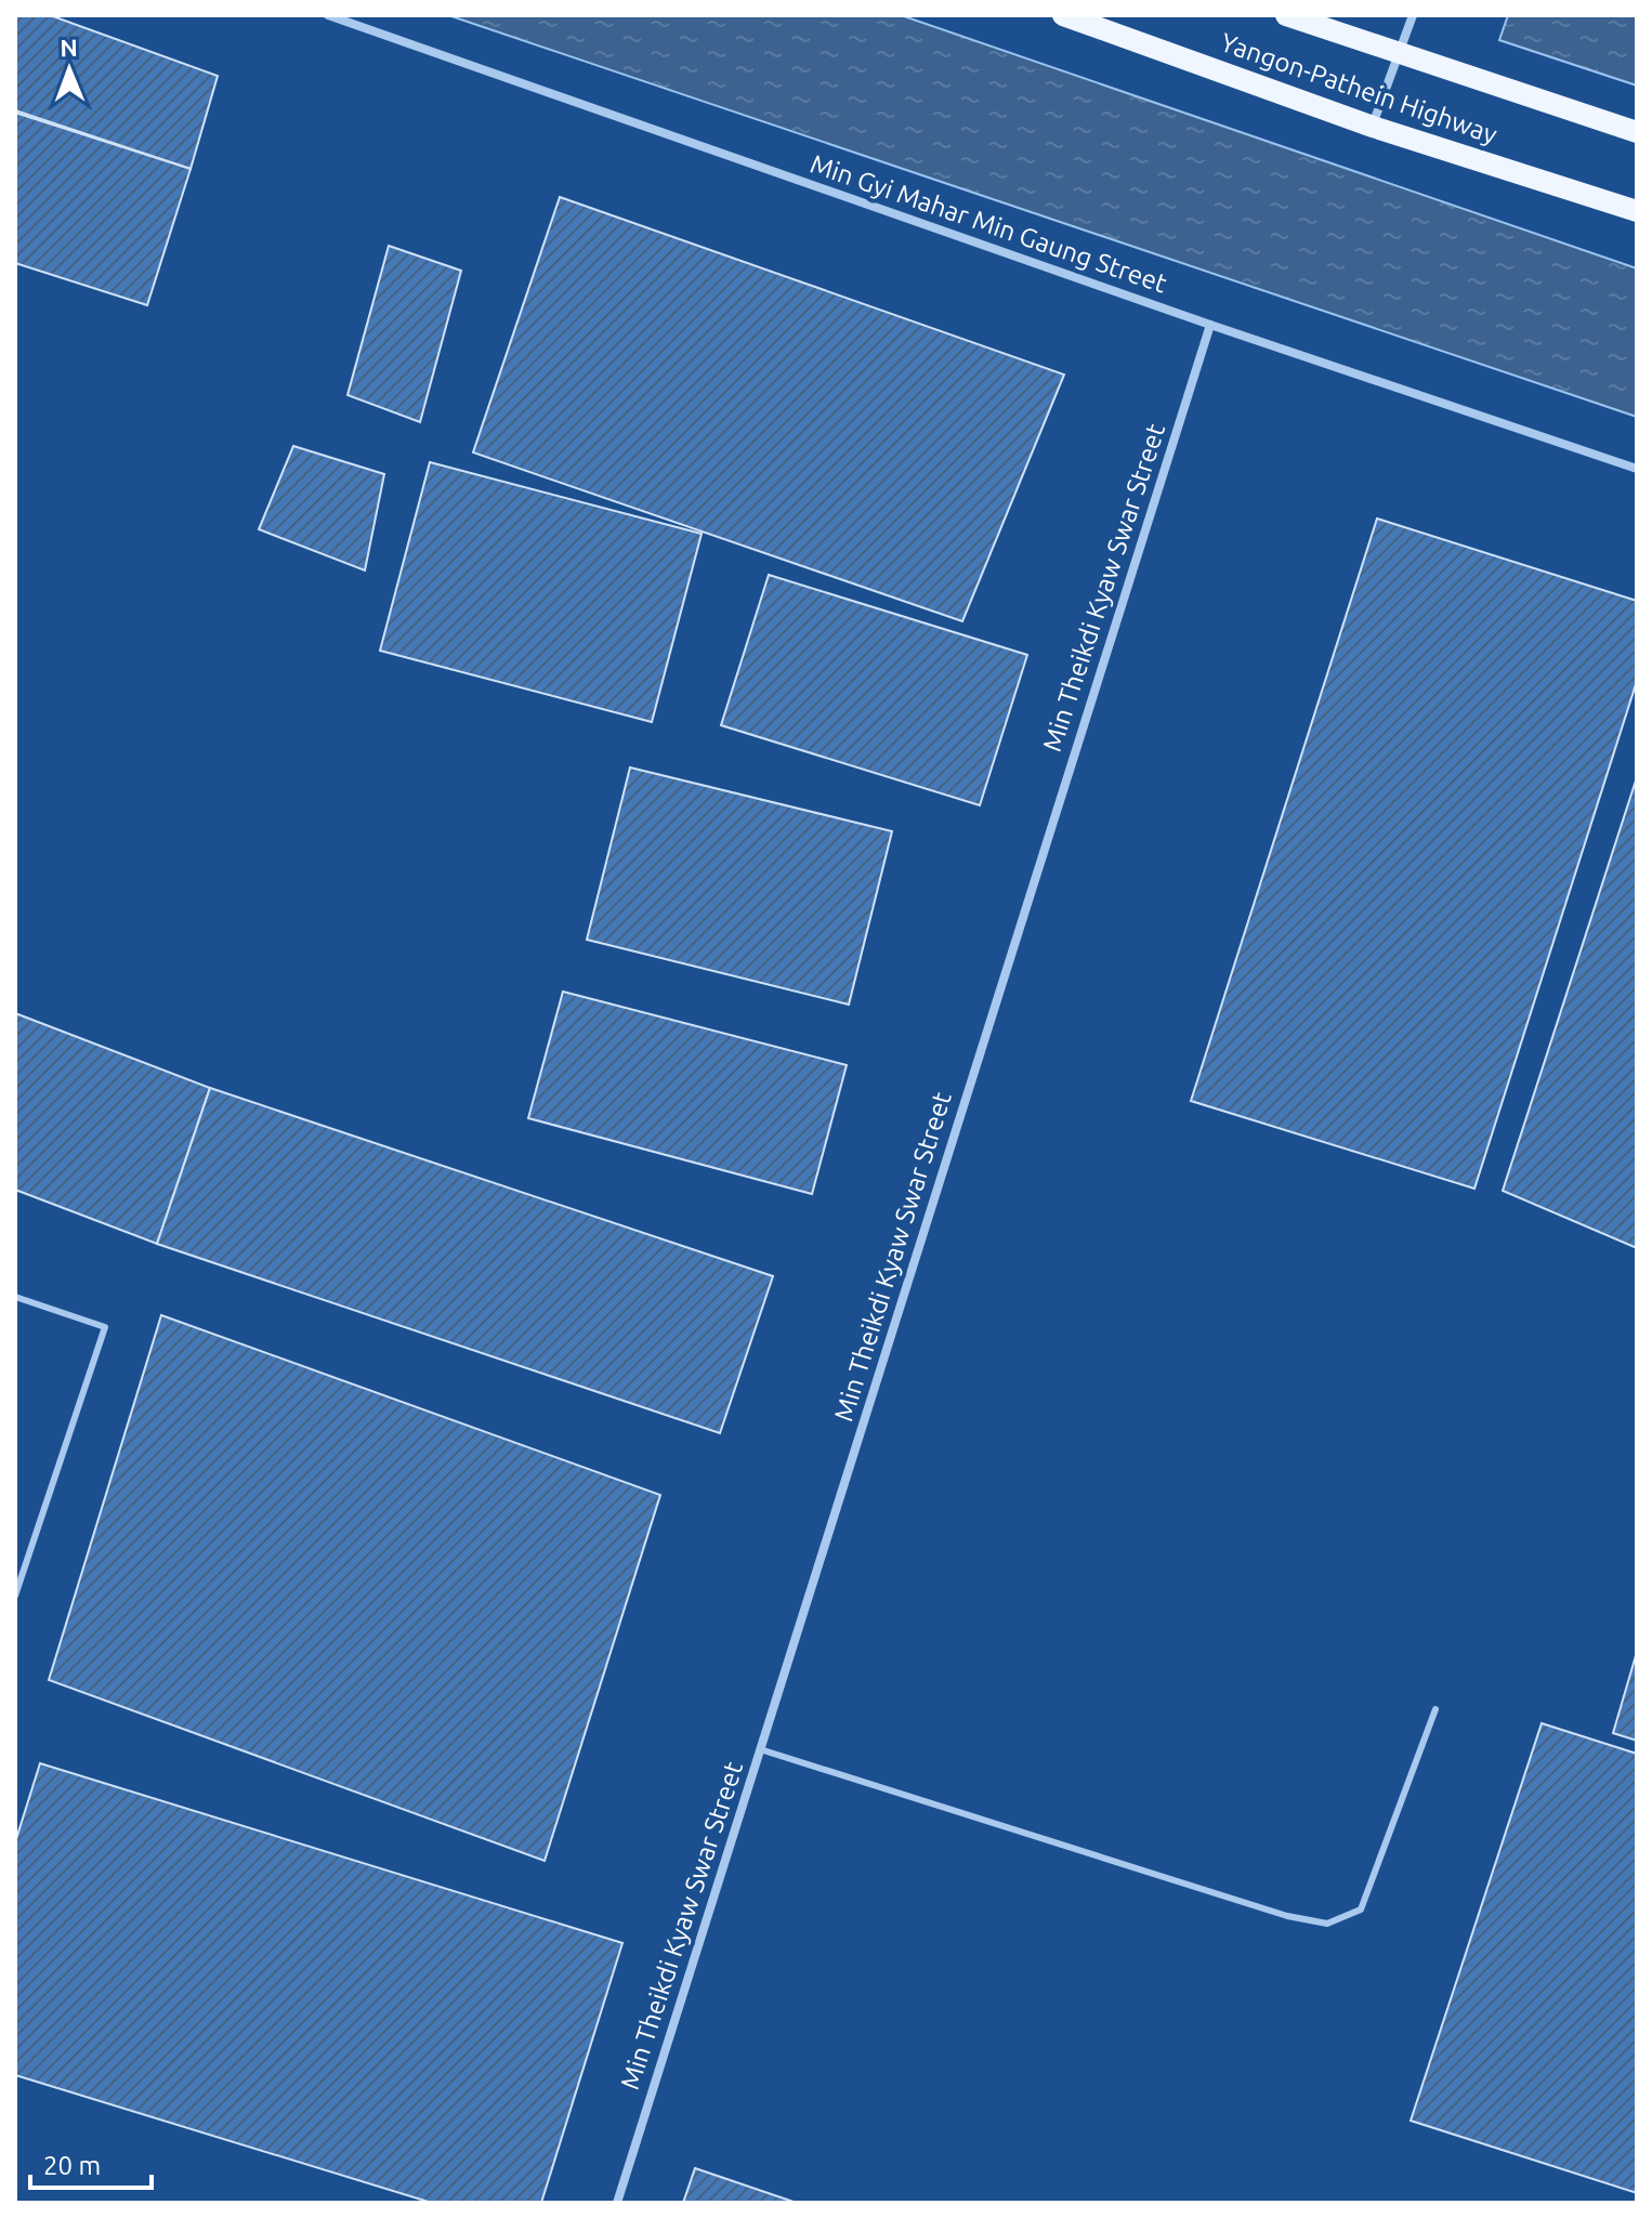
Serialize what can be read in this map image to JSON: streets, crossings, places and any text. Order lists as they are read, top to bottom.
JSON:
{
  "streets": {
    "main road": ["Yangon-Pathein Highway"],
    "street": ["Min Gyi Mahar Min Gaung Street", "Min Theikdi Kyaw Swar Street"]
  },
  "crossings": [
    ["Min Gyi Mahar Min Gaung Street", "Min Theikdi Kyaw Swar Street"]
  ],
  "scale_bar": "20 m",
  "north": "top"
}
